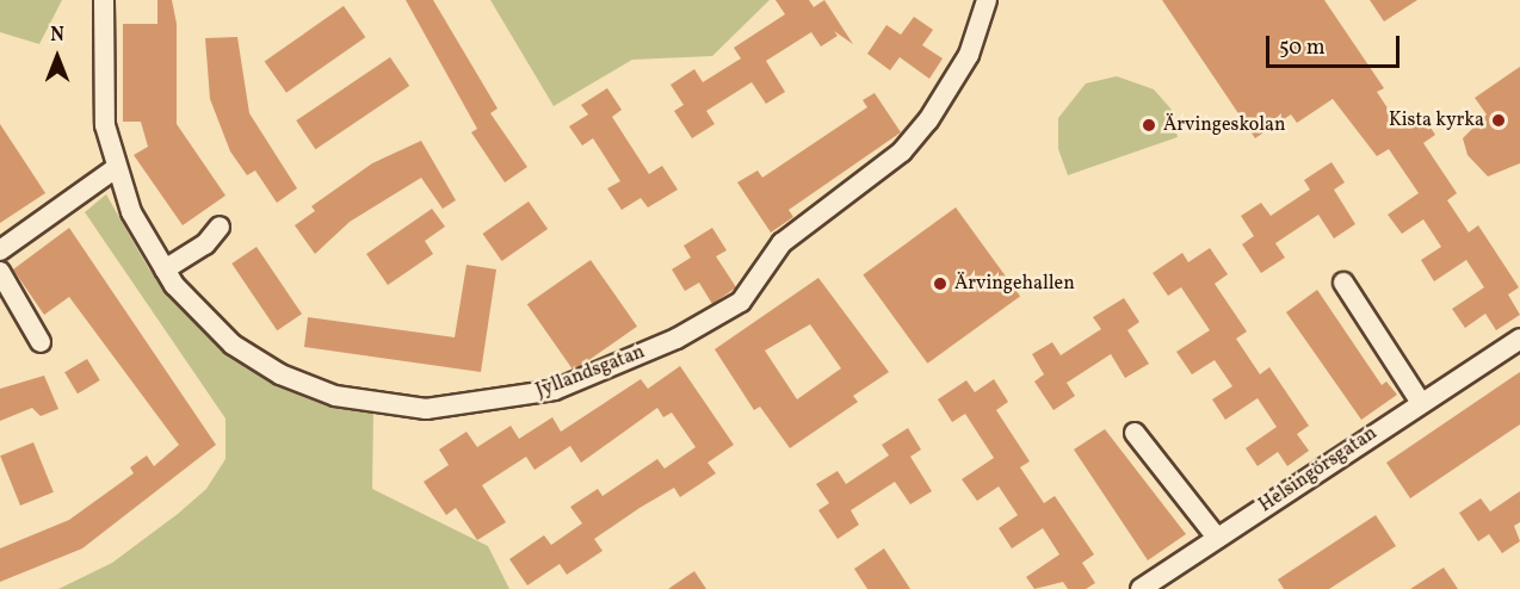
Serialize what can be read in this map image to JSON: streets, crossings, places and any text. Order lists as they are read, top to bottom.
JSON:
{
  "streets": {
    "street": ["Jyllandsgatan", "Helsingörsgatan"]
  },
  "places": ["Kista kyrka", "Ärvingeskolan", "Ärvingehallen"],
  "scale_bar": "50 m",
  "north": "top"
}
